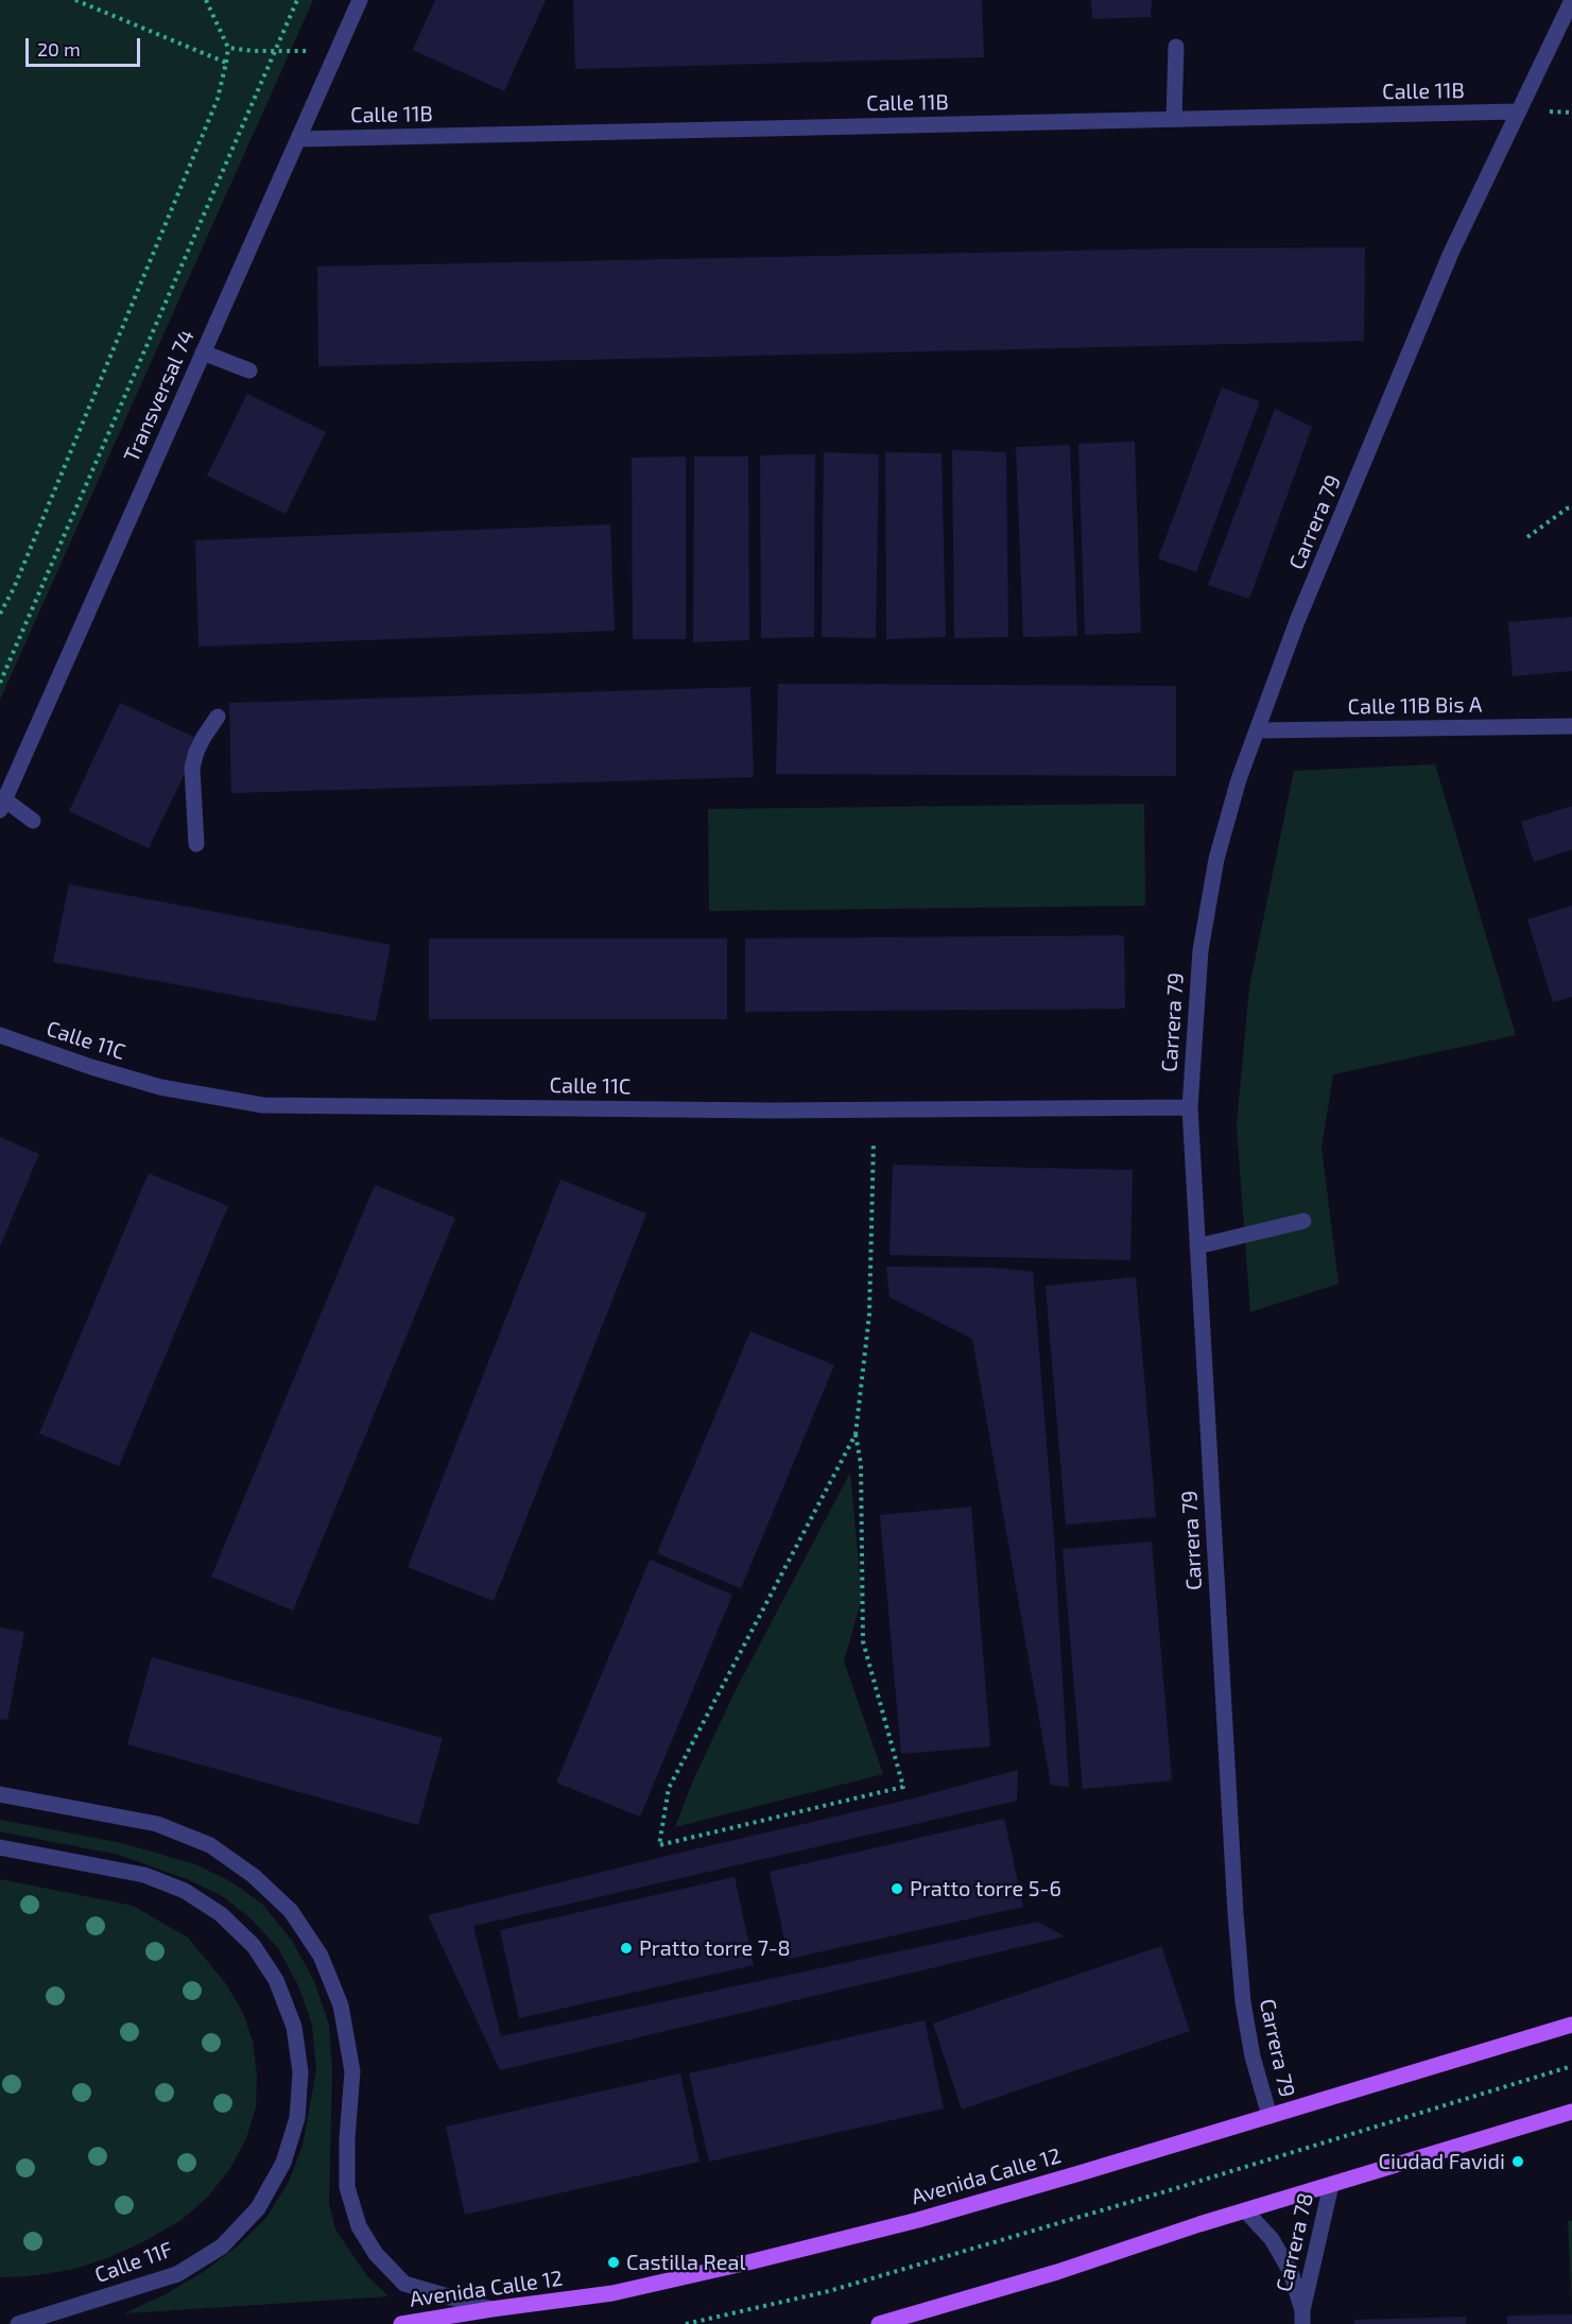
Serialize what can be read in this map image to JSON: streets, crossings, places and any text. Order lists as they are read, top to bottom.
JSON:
{
  "streets": {
    "main road": ["Avenida Calle 12"],
    "street": [
      "Calle 11B",
      "Transversal 74",
      "Carrera 79",
      "Calle 11B Bis A",
      "Calle 11C",
      "Carrera 78",
      "Calle 11F"
    ]
  },
  "crossings": [
    ["Calle 11B", "Transversal 74"],
    ["Calle 11B", "Carrera 79"],
    ["Carrera 79", "Calle 11B Bis A"],
    ["Carrera 79", "Calle 11C"],
    ["Carrera 79", "Avenida Calle 12"]
  ],
  "places": [
    "Pratto torre 5-6",
    "Pratto torre 7-8",
    "Ciudad Favidi",
    "Castilla Real"
  ],
  "scale_bar": "20 m"
}
